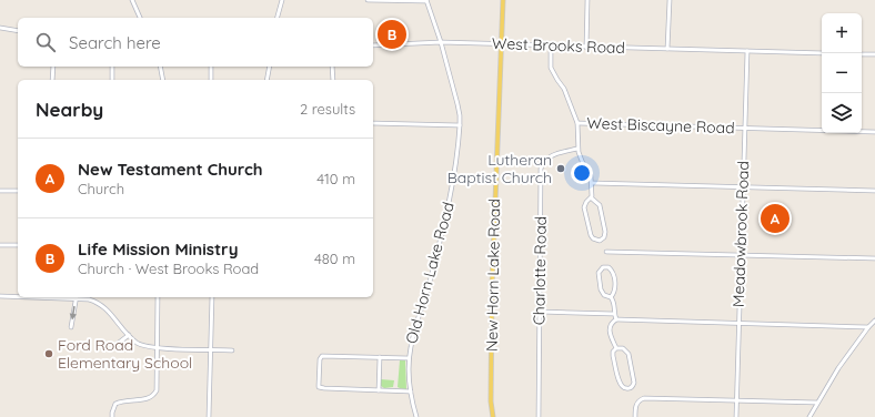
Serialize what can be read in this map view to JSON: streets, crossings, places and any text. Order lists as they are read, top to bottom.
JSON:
{
  "streets": {
    "main road": ["New Horn Lake Road"],
    "street": [
      "West Brooks Road",
      "West Biscayne Road",
      "Meadowbrook Road",
      "Charlotte Road",
      "Old Horn Lake Road"
    ]
  },
  "crossings": [
    ["West Brooks Road", "Meadowbrook Road"],
    ["West Brooks Road", "Old Horn Lake Road"],
    ["West Brooks Road", "New Horn Lake Road"],
    ["West Biscayne Road", "Meadowbrook Road"]
  ],
  "places": ["Lutheran Baptist Church", "Ford Road Elementary School"],
  "page": {
    "map_buttons": ["+", "−"],
    "pins": ["B", "A"],
    "search": "Search here",
    "heading": ["Nearby", "2 results"],
    "list": [
      {
        "mark": "A",
        "name": "New Testament Church",
        "note": "Church",
        "value": "410 m"
      },
      {
        "mark": "B",
        "name": "Life Mission Ministry",
        "note": "Church · West Brooks Road",
        "value": "480 m"
      }
    ]
  }
}
